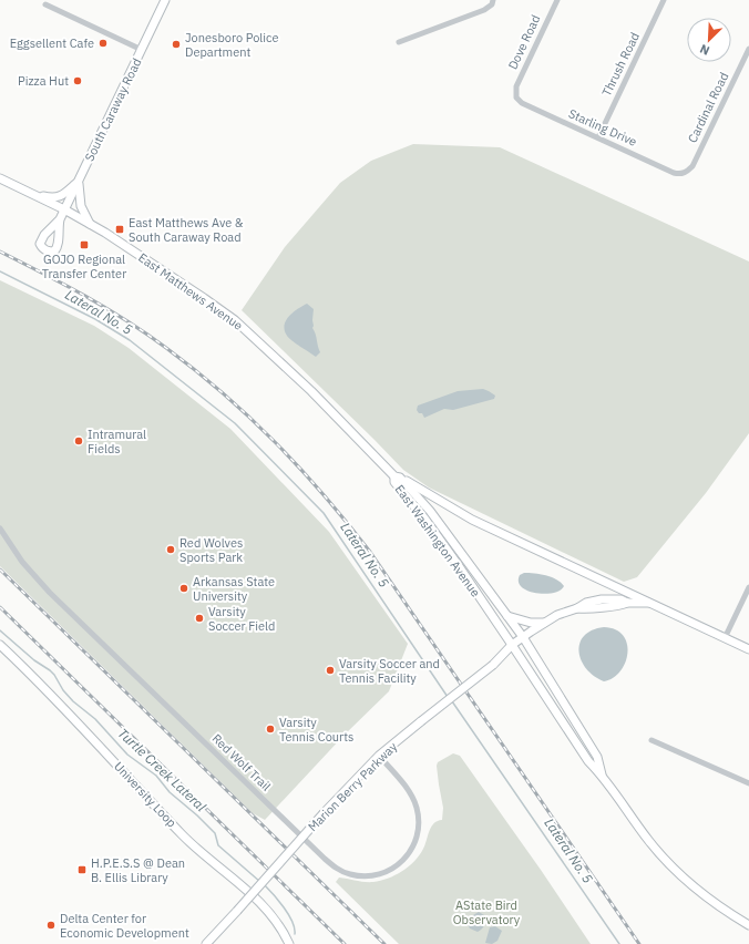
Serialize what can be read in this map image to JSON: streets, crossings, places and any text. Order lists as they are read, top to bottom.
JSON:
{
  "streets": {
    "street": [
      "Dove Road",
      "Thrush Road",
      "Cardinal Road",
      "South Caraway Road",
      "Starling Drive",
      "East Matthews Avenue",
      "East Washington Avenue",
      "Red Wolf Trail",
      "Marion Berry Parkway",
      "University Loop"
    ]
  },
  "crossings": [
    ["Dove Road", "Starling Drive"],
    ["Thrush Road", "Starling Drive"],
    ["Cardinal Road", "Starling Drive"],
    ["South Caraway Road", "East Matthews Avenue"],
    ["East Matthews Avenue", "East Washington Avenue"],
    ["East Washington Avenue", "Marion Berry Parkway"],
    ["Red Wolf Trail", "Marion Berry Parkway"]
  ],
  "water": ["Lateral No. 5", "Turtle Creek Lateral"],
  "parks": ["AState Bird Observatory"],
  "places": {
    "other": [
      "Eggsellent Cafe",
      "Jonesboro Police Department",
      "Pizza Hut",
      "Intramural Fields",
      "Red Wolves Sports Park",
      "Arkansas State University",
      "Varsity Soccer Field",
      "Varsity Soccer and Tennis Facility",
      "Varsity Tennis Courts",
      "Delta Center for Economic Development"
    ],
    "transit": ["East Matthews Ave & South Caraway Road", "GOJO Regional Transfer Center", "H.P.E.S.S @ Dean B. Ellis Library"]
  },
  "north": "bottom left"
}
